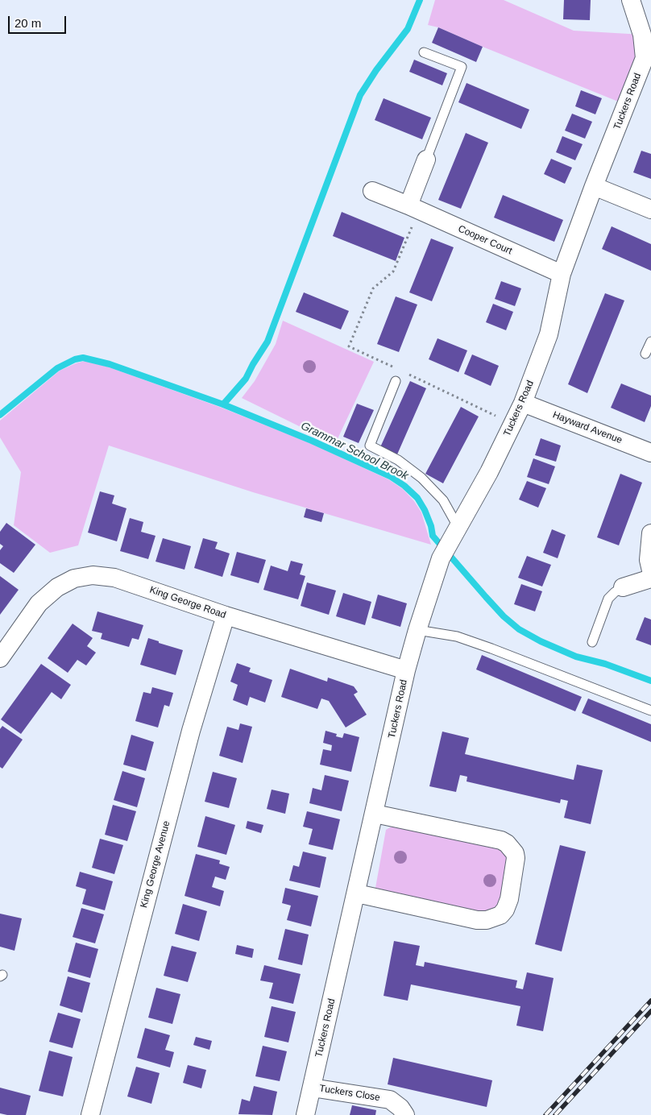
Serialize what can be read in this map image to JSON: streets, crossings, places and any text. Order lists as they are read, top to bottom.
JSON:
{
  "streets": {
    "street": [
      "Tuckers Road",
      "Cooper Court",
      "Hayward Avenue",
      "King George Road",
      "King George Avenue",
      "Tuckers Close"
    ]
  },
  "crossings": [
    ["Tuckers Road", "Cooper Court"],
    ["Tuckers Road", "Hayward Avenue"],
    ["Tuckers Road", "King George Road"],
    ["Tuckers Road", "Tuckers Close"],
    ["King George Road", "King George Avenue"]
  ],
  "water": ["Grammar School Brook"],
  "scale_bar": "20 m"
}
